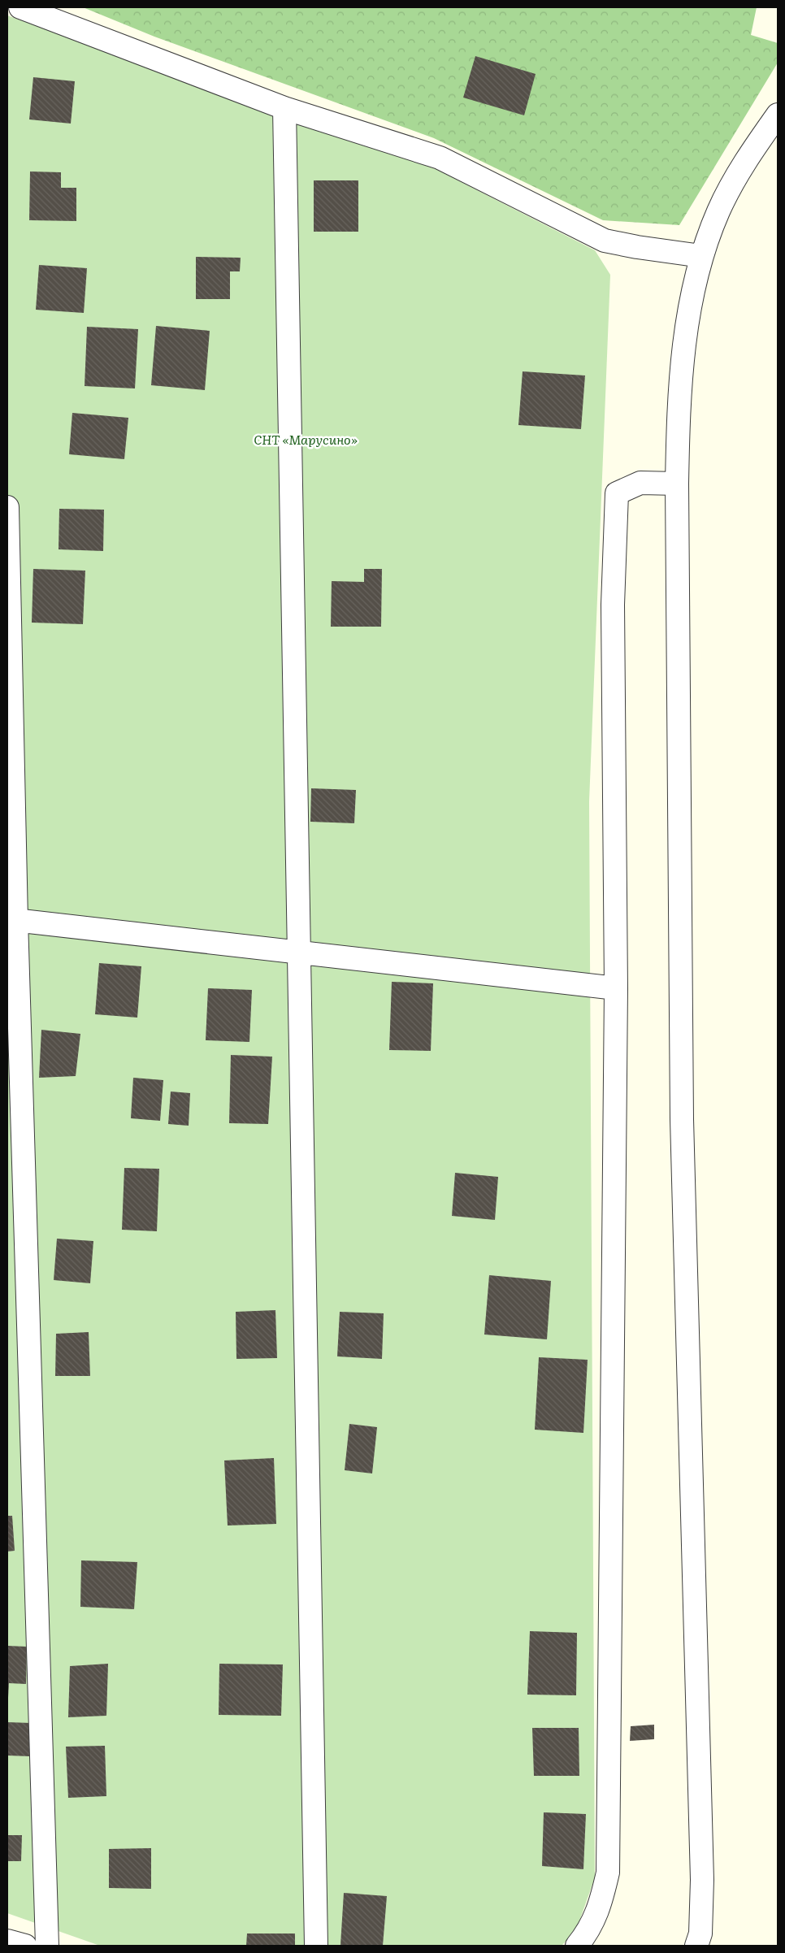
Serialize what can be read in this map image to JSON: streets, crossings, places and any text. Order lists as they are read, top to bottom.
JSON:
{
  "parks": ["СНТ «Марусино»"]
}
